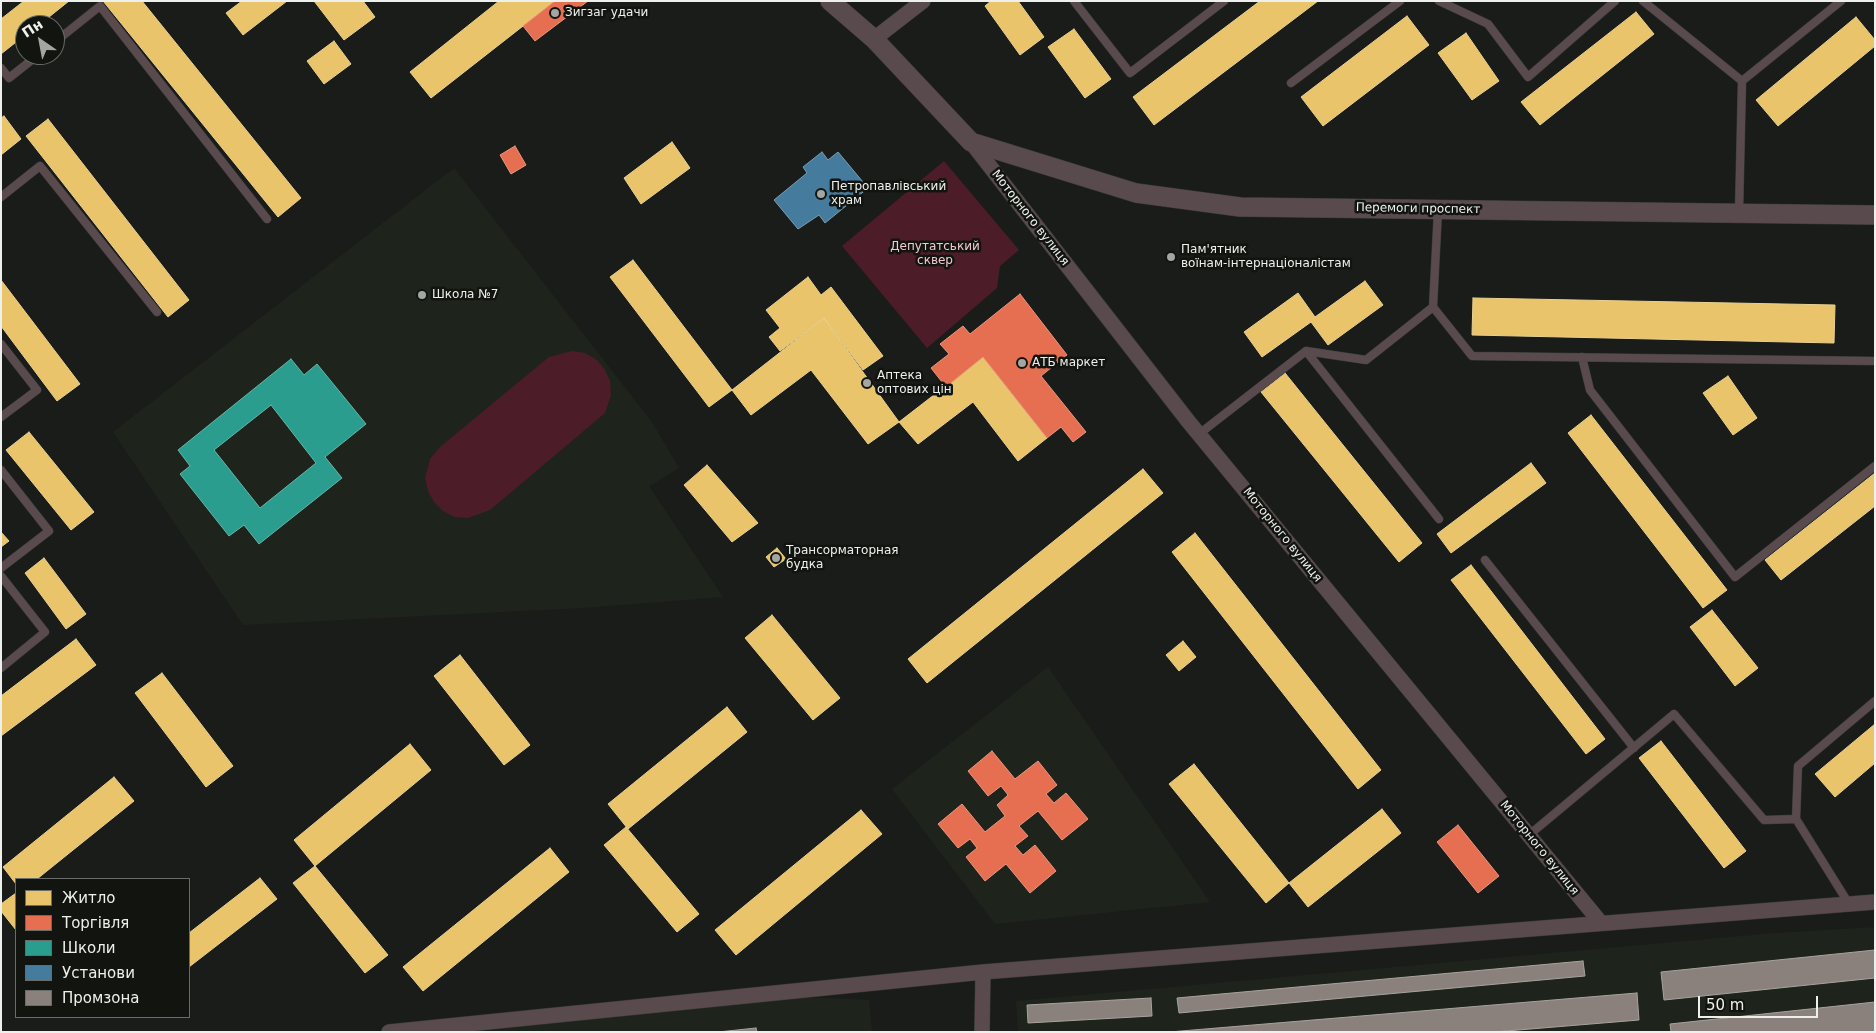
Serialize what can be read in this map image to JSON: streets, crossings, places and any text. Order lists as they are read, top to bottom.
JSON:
{
  "streets": {
    "street": ["Перемоги проспект", "Моторного вулиця"]
  },
  "crossings": [
    ["Перемоги проспект", "Моторного вулиця"]
  ],
  "parks": ["Депутатський сквер"],
  "places": [
    "Зигзаг удачи",
    "Петропавлівський храм",
    "Пам'ятник воїнам-інтернаціоналістам",
    "Школа №7",
    "АТБ маркет",
    "Аптека оптових цін",
    "Трансорматорная будка"
  ],
  "legend": [
    "Житло",
    "Торгівля",
    "Школи",
    "Установи",
    "Промзона"
  ],
  "scale_bar": "50 m",
  "north": "top left"
}
